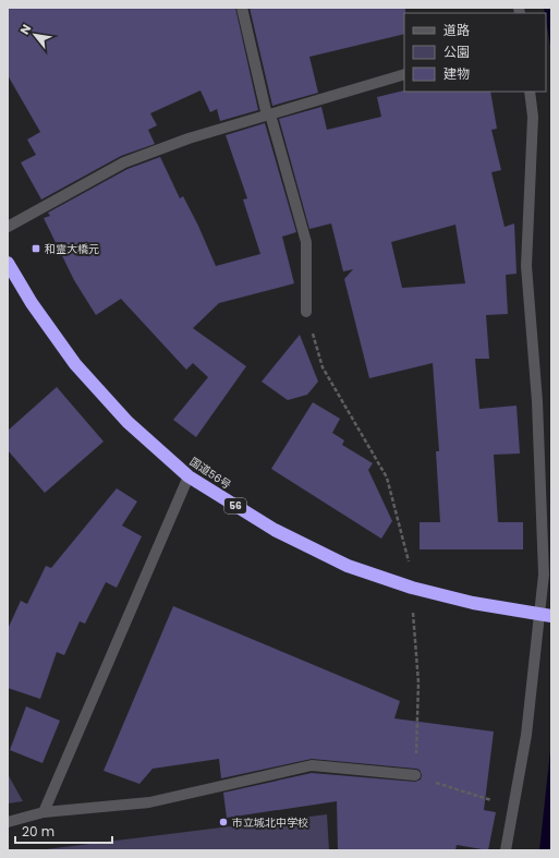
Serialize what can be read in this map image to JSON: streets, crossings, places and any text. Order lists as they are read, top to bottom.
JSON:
{
  "streets": {
    "highway": ["国道56号", "56"]
  },
  "places": {
    "transit": ["和霊大橋元"],
    "other": ["市立城北中学校"]
  },
  "legend": ["道路", "公園", "建物"],
  "scale_bar": "20 m",
  "north": "top left"
}
